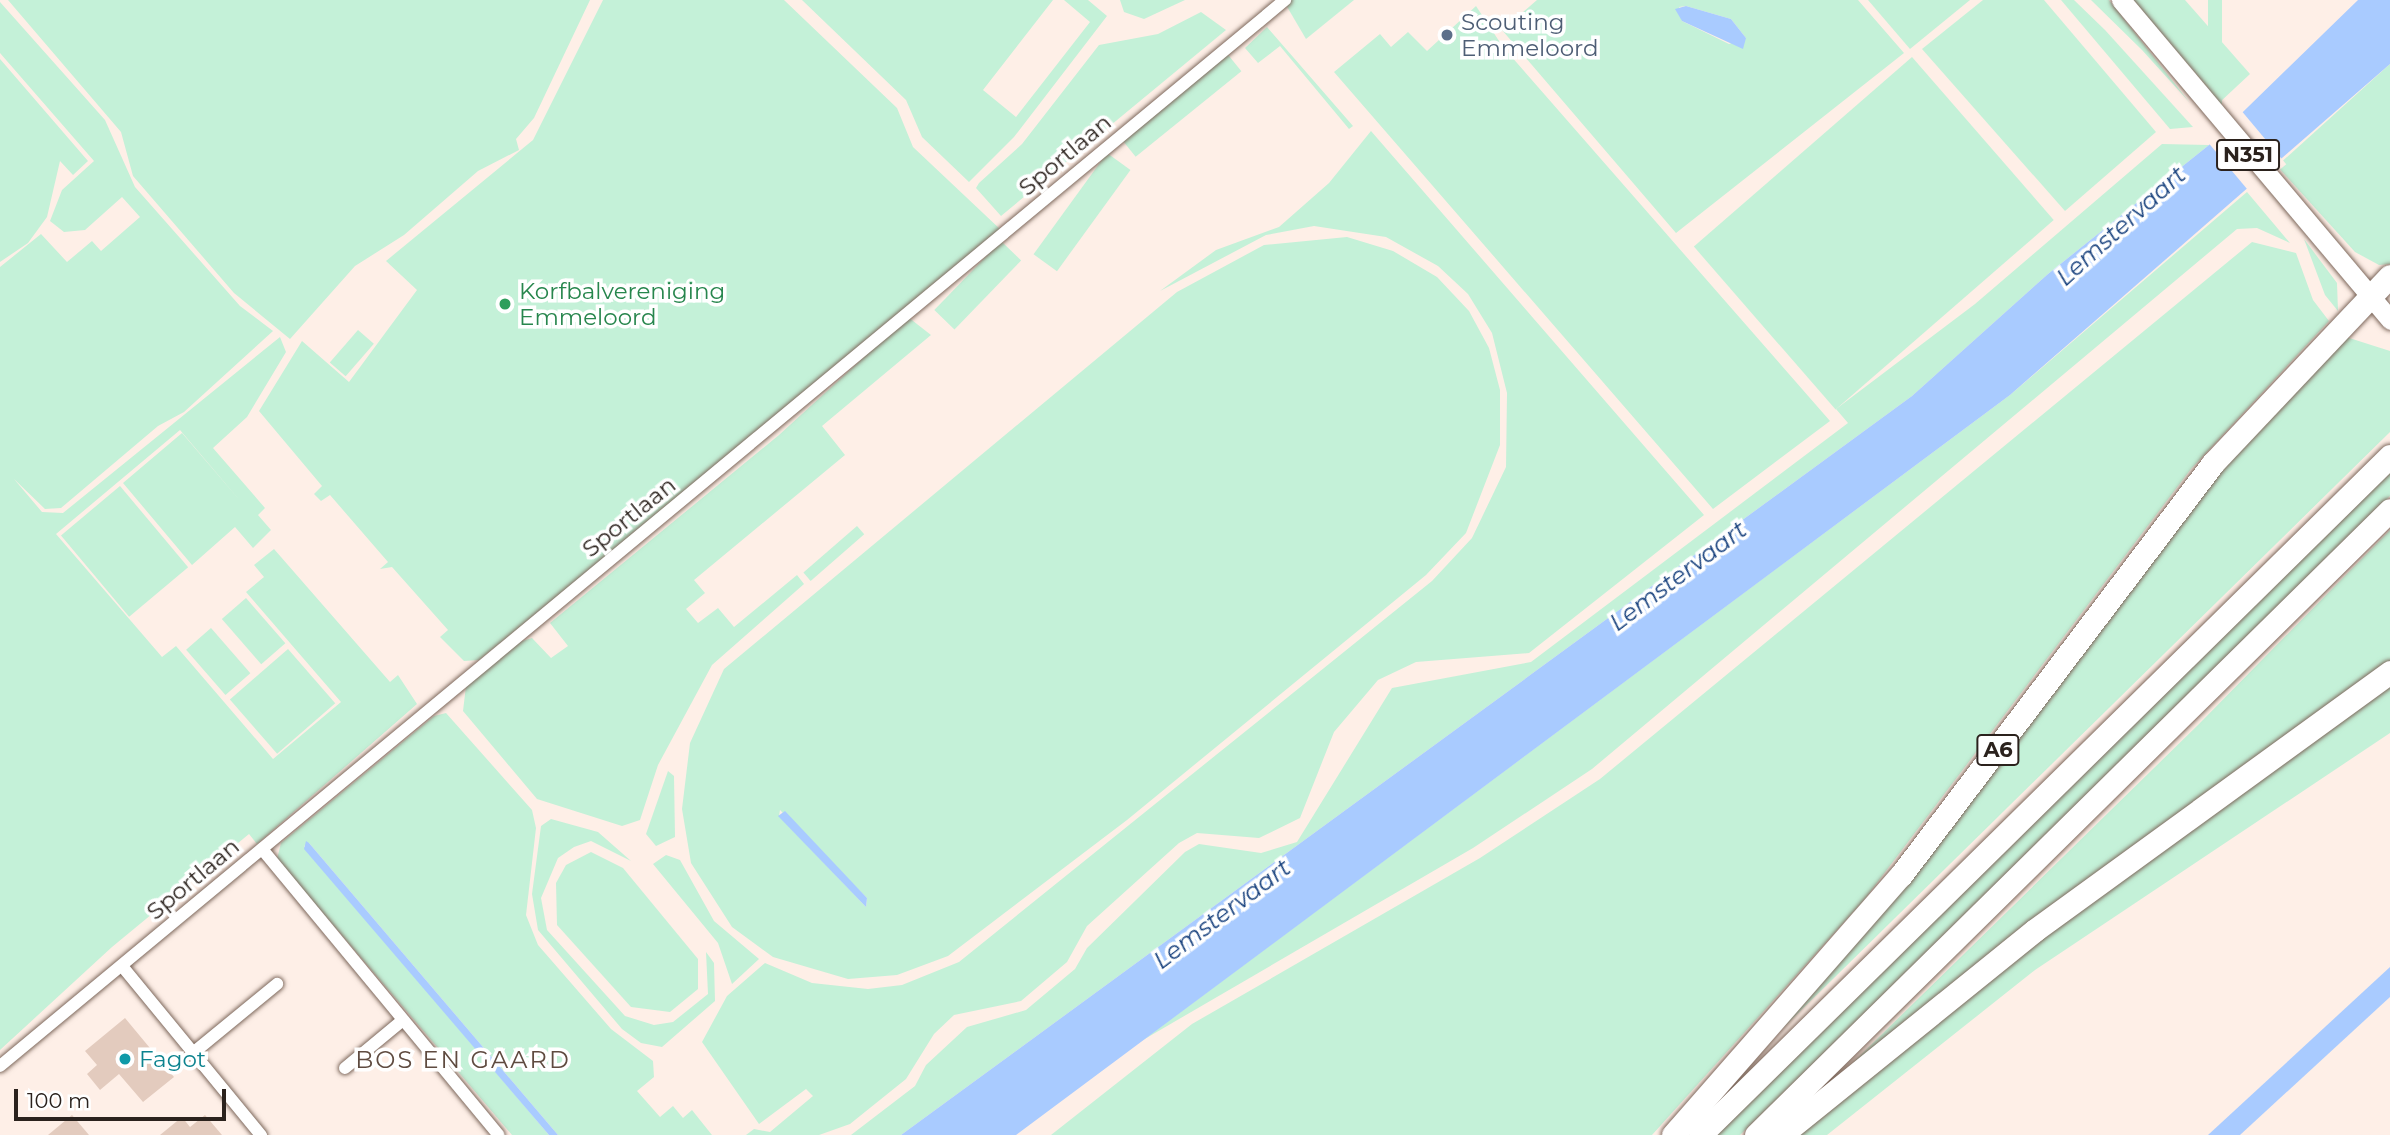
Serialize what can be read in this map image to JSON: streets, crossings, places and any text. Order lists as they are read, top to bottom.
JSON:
{
  "streets": {
    "highway": ["A6"],
    "main road": ["N351"],
    "street": ["Sportlaan"]
  },
  "crossings": [
    ["N351", "A6"]
  ],
  "districts": ["BOS EN GAARD"],
  "water": ["Lemstervaart"],
  "places": ["Scouting Emmeloord", "Korfbalvereniging Emmeloord", "Fagot"],
  "scale_bar": "100 m"
}
